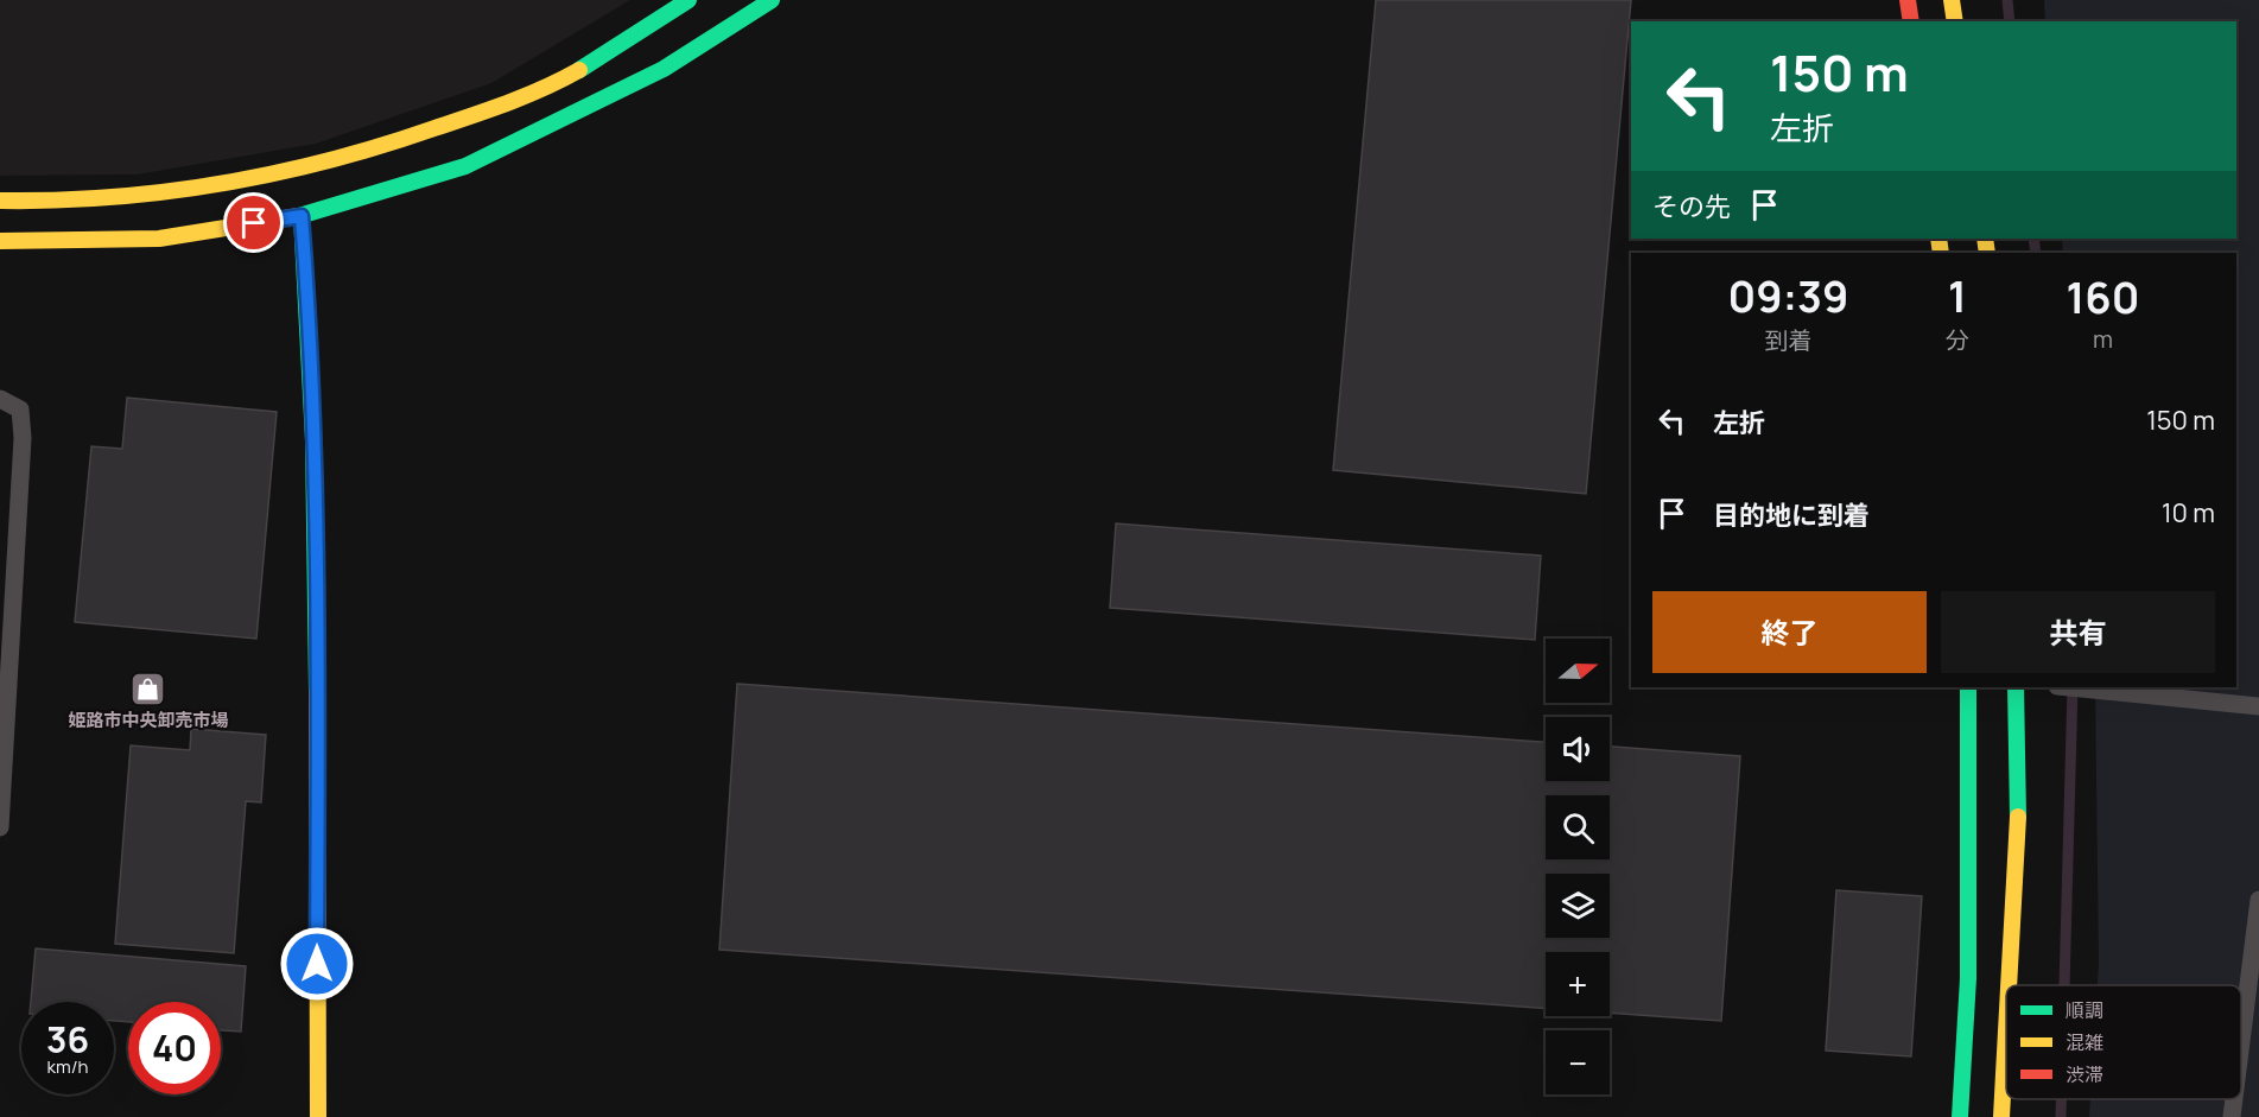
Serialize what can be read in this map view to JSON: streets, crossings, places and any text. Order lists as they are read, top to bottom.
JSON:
{
  "places": {
    "shop": ["姫路市中央卸売市場"]
  },
  "legend": ["順調", "混雑", "渋滞"],
  "north": "right",
  "page": {
    "turn": ["150 m", "左折"],
    "then": "その先",
    "eta": [
      "09:39",
      "到着",
      "1",
      "分",
      "160",
      "m"
    ],
    "list": [
      {
        "name": "左折",
        "value": "150 m"
      },
      {
        "name": "目的地に到着",
        "value": "10 m"
      }
    ],
    "buttons": ["終了", "共有"],
    "map_buttons": ["+", "−"],
    "speed": "36 km/h",
    "limit": "40"
  }
}
